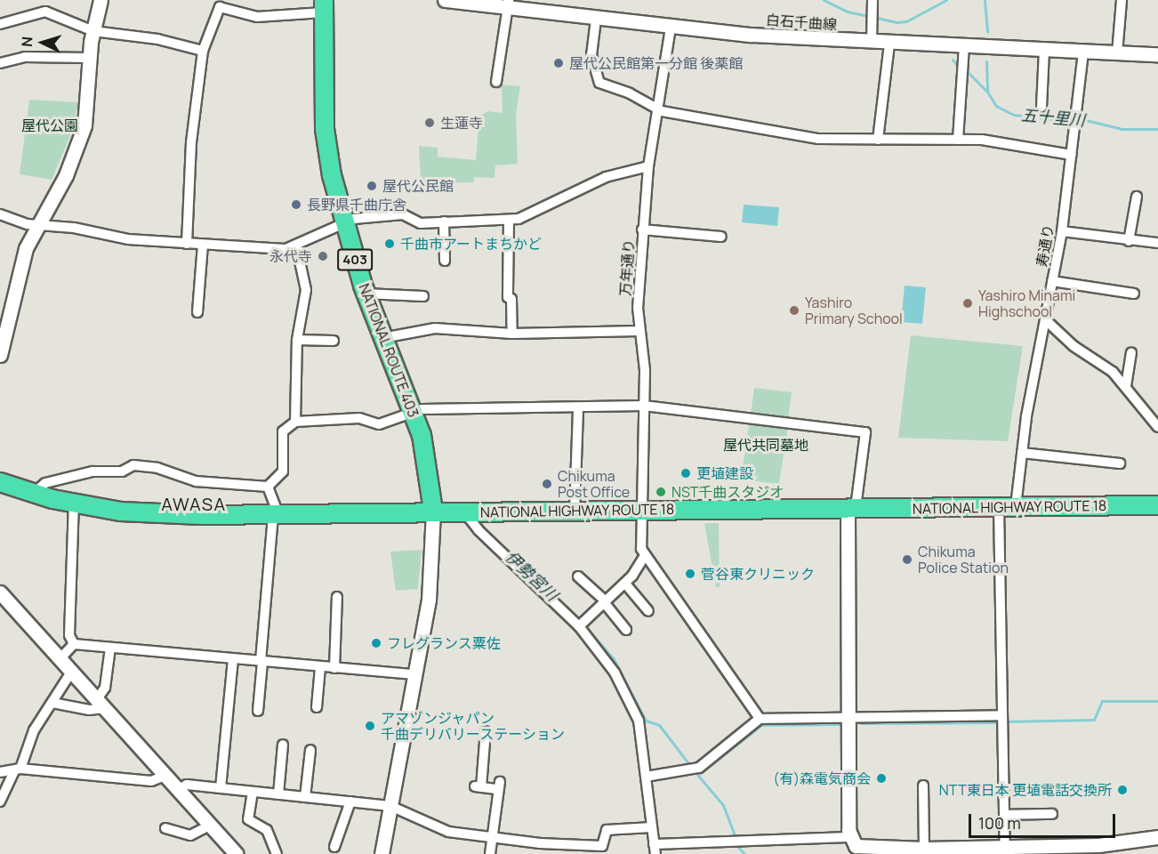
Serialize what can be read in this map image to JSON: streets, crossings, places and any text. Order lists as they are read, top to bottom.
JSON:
{
  "streets": {
    "highway": ["403", "NATIONAL ROUTE 403", "NATIONAL HIGHWAY ROUTE 18"],
    "street": ["白石千曲線", "寿通り", "万年通り"]
  },
  "crossings": [
    ["白石千曲線", "寿通り"],
    ["白石千曲線", "万年通り"],
    ["寿通り", "NATIONAL HIGHWAY ROUTE 18"],
    ["万年通り", "NATIONAL HIGHWAY ROUTE 18"],
    ["NATIONAL ROUTE 403", "NATIONAL HIGHWAY ROUTE 18"]
  ],
  "districts": ["AWASA"],
  "water": ["五十里川", "伊勢宮川"],
  "parks": ["屋代公園", "屋代共同墓地"],
  "places": [
    "屋代公民館第一分館 後薬館",
    "生蓮寺",
    "屋代公民館",
    "長野県千曲庁舎",
    "千曲市アートまちかど",
    "永代寺",
    "Yashiro Minami Highschool",
    "Yashiro Primary School",
    "更埴建設",
    "Chikuma Post Office",
    "NST千曲スタジオ",
    "Chikuma Police Station",
    "菅谷東クリニック",
    "フレグランス粟佐",
    "アマゾンジャパン 千曲デリバリーステーション",
    "(有)森電気商会",
    "NTT東日本 更埴電話交換所"
  ],
  "scale_bar": "100 m",
  "north": "left"
}
